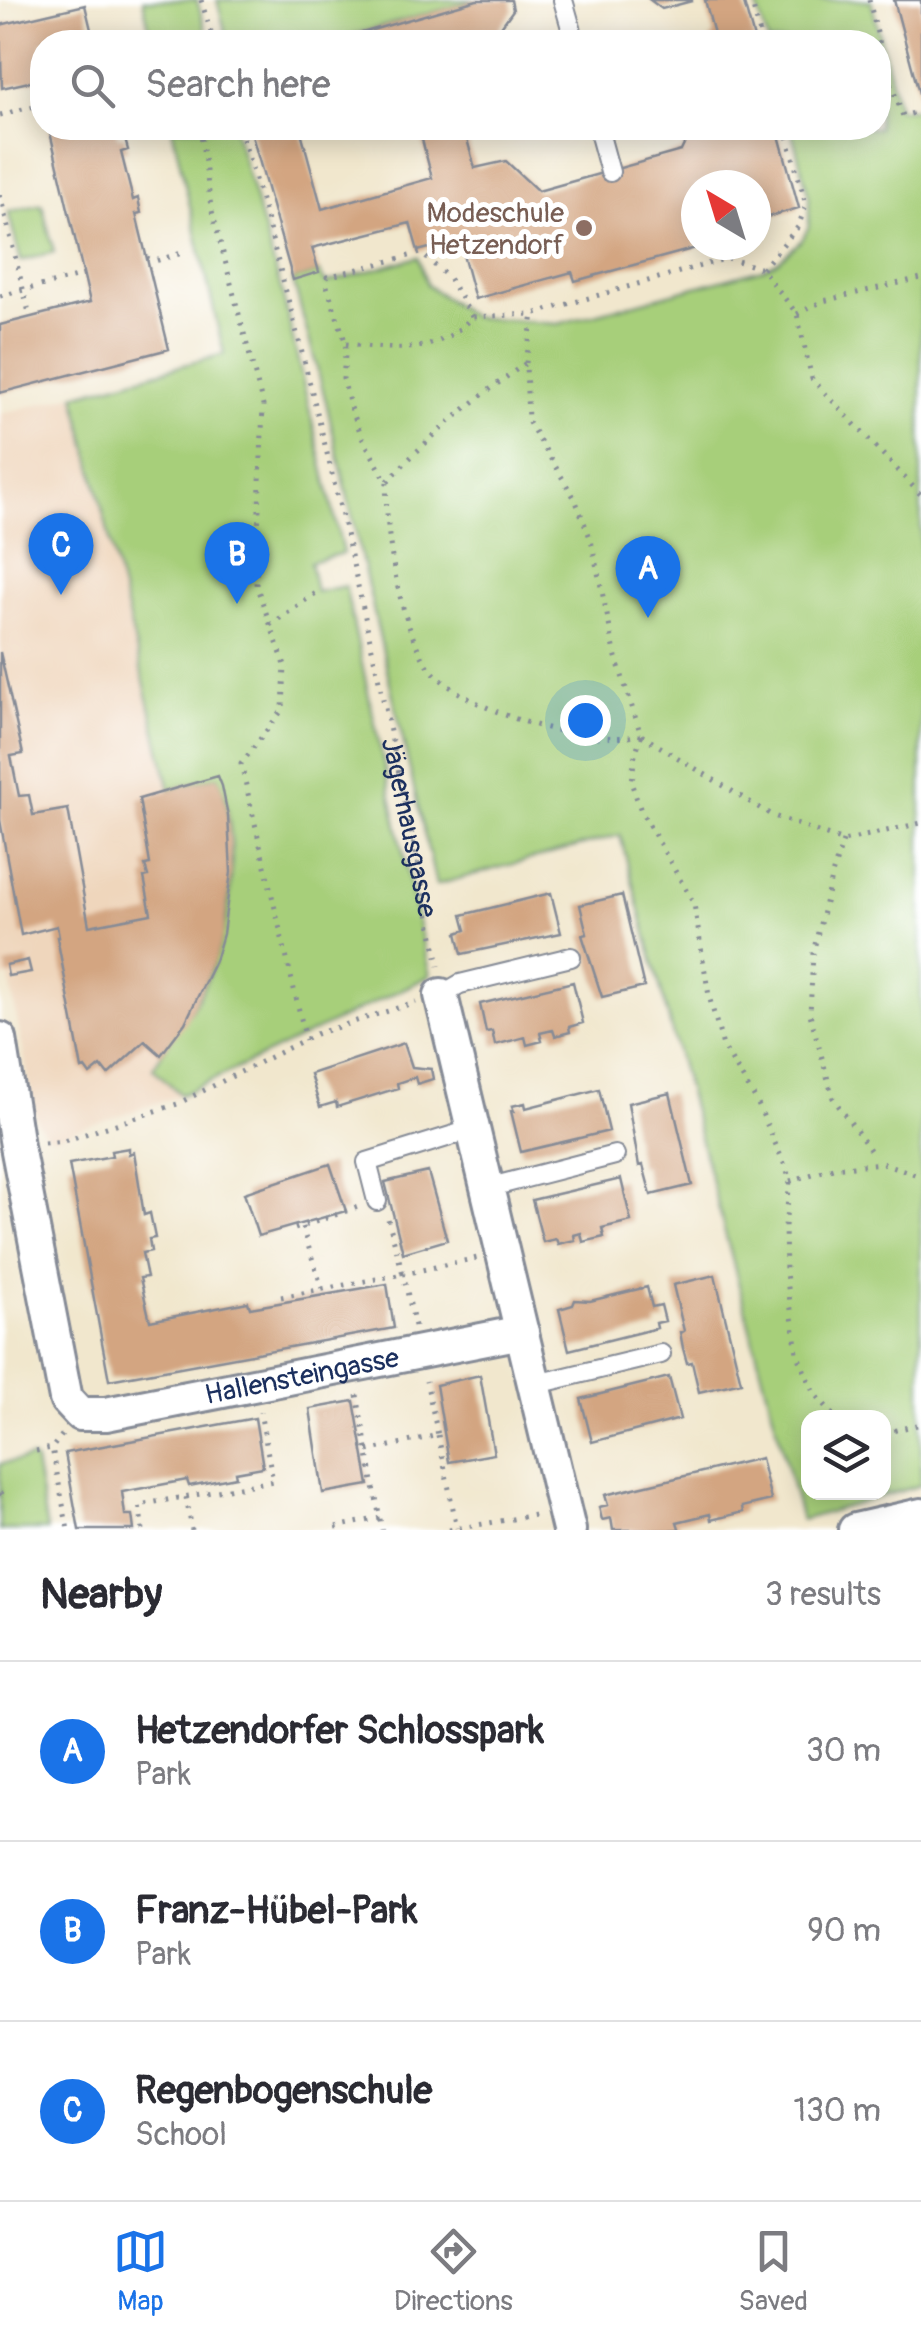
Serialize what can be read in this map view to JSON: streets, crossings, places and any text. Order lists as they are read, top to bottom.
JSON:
{
  "streets": {
    "street": ["Hallensteingasse"],
    "path": ["Jägerhausgasse"]
  },
  "places": ["Modeschule Hetzendorf"],
  "north": "top left",
  "page": {
    "search": "Search here",
    "pins": ["C", "B", "A"],
    "heading": ["Nearby", "3 results"],
    "list": [
      {
        "mark": "A",
        "name": "Hetzendorfer Schlosspark",
        "note": "Park",
        "value": "30 m"
      },
      {
        "mark": "B",
        "name": "Franz-Hübel-Park",
        "note": "Park",
        "value": "90 m"
      },
      {
        "mark": "C",
        "name": "Regenbogenschule",
        "note": "School",
        "value": "130 m"
      }
    ],
    "nav": ["Map", "Directions", "Saved"]
  }
}
